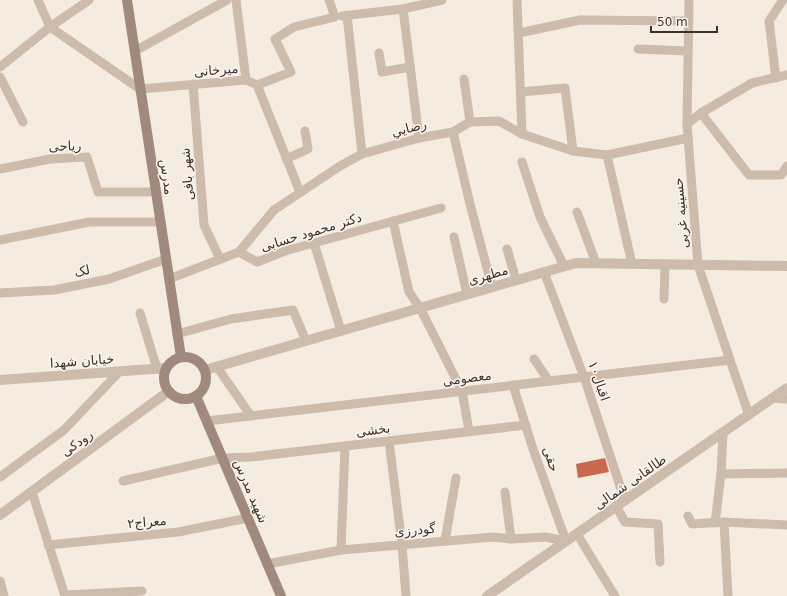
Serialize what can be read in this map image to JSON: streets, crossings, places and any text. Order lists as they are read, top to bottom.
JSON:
{
  "streets": {
    "main road": ["مدرس", "شهید مدرس"],
    "street": [
      "میرخانی",
      "رضایي",
      "ریاحی",
      "شهر بافی",
      "حسینیه غربی",
      "دکتر محمود حسابی",
      "لک",
      "مطهری",
      "خیابان شهدا",
      "معصومی",
      "اقبال۱۰",
      "بخشی",
      "رودکی",
      "حقی",
      "طالقانی شمالی",
      "معراج۲",
      "گودرزی"
    ]
  },
  "crossings": [
    ["میرخانی", "شهر بافی"],
    ["میرخانی", "مدرس"],
    ["رضایي", "شهر بافی"],
    ["رضایي", "مدرس"],
    ["رضایي", "دکتر محمود حسابی"],
    ["ریاحی", "مدرس"],
    ["مدرس", "لک"],
    ["مدرس", "مطهری"],
    ["مدرس", "خیابان شهدا"],
    ["مدرس", "رودکی"],
    ["مدرس", "شهید مدرس"],
    ["حسینیه غربی", "مطهری"],
    ["حسینیه غربی", "معصومی"],
    ["حسینیه غربی", "طالقانی شمالی"],
    ["مطهری", "خیابان شهدا"],
    ["مطهری", "اقبال۱۰"],
    ["مطهری", "رودکی"],
    ["مطهری", "شهید مدرس"],
    ["خیابان شهدا", "رودکی"],
    ["خیابان شهدا", "شهید مدرس"],
    ["معصومی", "اقبال۱۰"],
    ["معصومی", "حقی"],
    ["معصومی", "شهید مدرس"],
    ["اقبال۱۰", "طالقانی شمالی"],
    ["بخشی", "حقی"],
    ["بخشی", "شهید مدرس"],
    ["رودکی", "شهید مدرس"],
    ["حقی", "طالقانی شمالی"],
    ["حقی", "گودرزی"],
    ["طالقانی شمالی", "گودرزی"],
    ["شهید مدرس", "معراج۲"],
    ["شهید مدرس", "گودرزی"]
  ],
  "scale_bar": "50 m"
}
